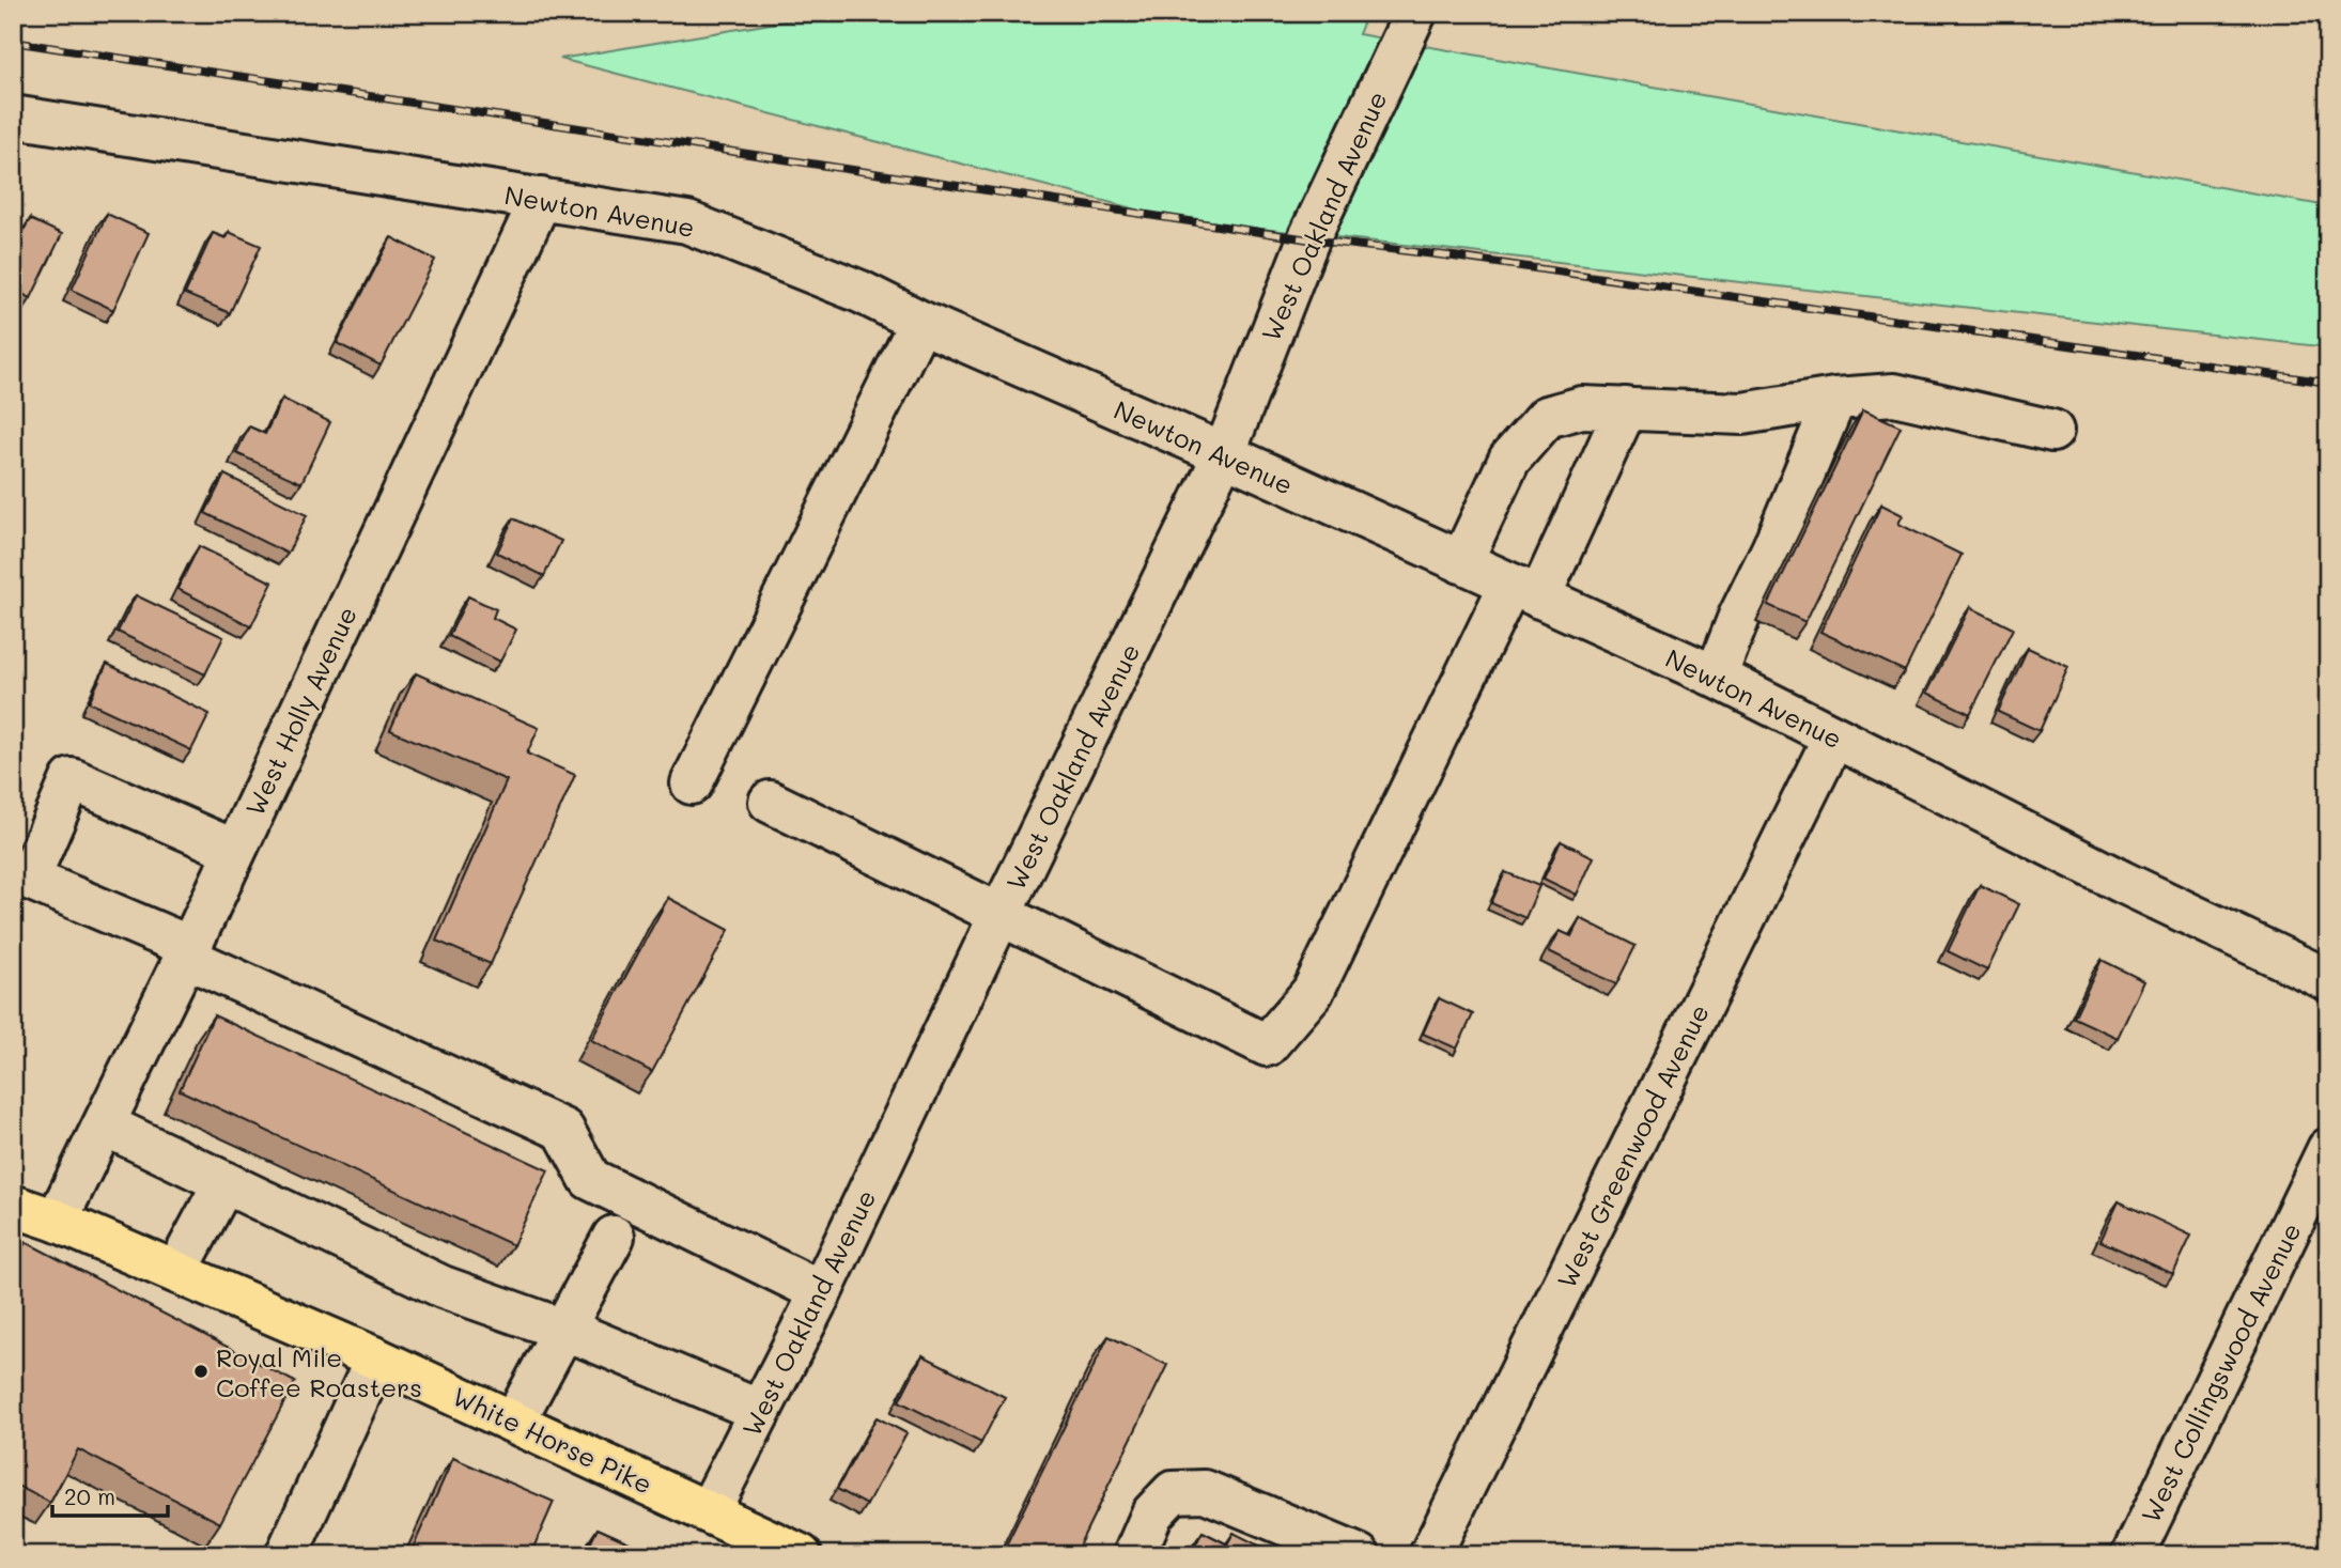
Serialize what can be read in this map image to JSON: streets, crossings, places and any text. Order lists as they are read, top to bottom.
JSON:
{
  "streets": {
    "highway": ["White Horse Pike"],
    "street": [
      "Newton Avenue",
      "West Oakland Avenue",
      "West Holly Avenue",
      "West Greenwood Avenue",
      "West Collingswood Avenue"
    ]
  },
  "crossings": [
    ["Newton Avenue", "West Oakland Avenue"],
    ["Newton Avenue", "West Holly Avenue"],
    ["Newton Avenue", "West Greenwood Avenue"],
    ["West Oakland Avenue", "White Horse Pike"],
    ["West Holly Avenue", "White Horse Pike"]
  ],
  "places": ["Royal Mile Coffee Roasters"],
  "scale_bar": "20 m"
}
